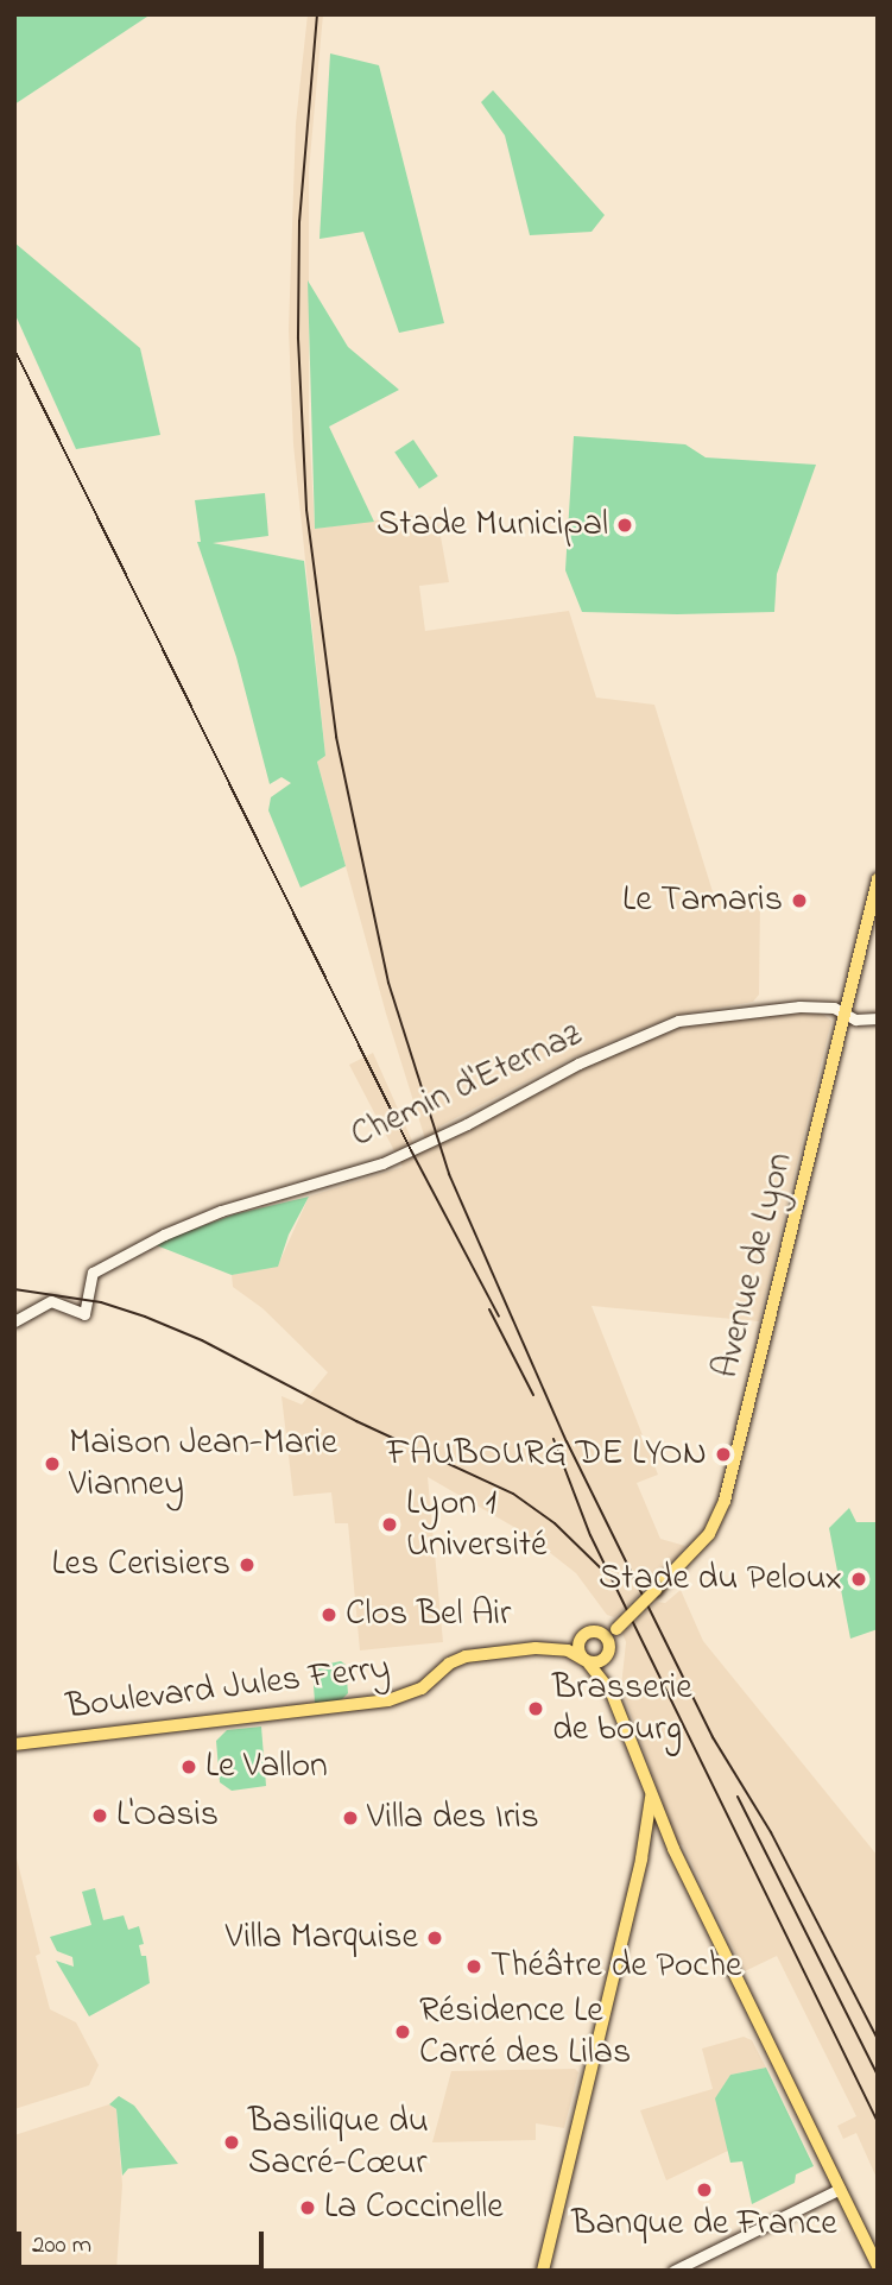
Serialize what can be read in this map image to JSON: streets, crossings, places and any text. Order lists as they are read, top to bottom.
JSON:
{
  "streets": {
    "main road": ["Avenue de Lyon", "Boulevard Jules Ferry"],
    "street": ["Chemin d'Eternaz"]
  },
  "crossings": [
    ["Chemin d'Eternaz", "Avenue de Lyon"],
    ["Avenue de Lyon", "Boulevard Jules Ferry"]
  ],
  "places": [
    "Stade Municipal",
    "Le Tamaris",
    "FAUBOURG DE LYON",
    "Maison Jean-Marie Vianney",
    "Lyon 1 Université",
    "Les Cerisiers",
    "Stade du Peloux",
    "Clos Bel Air",
    "Brasserie de bourg",
    "Le Vallon",
    "L'Oasis",
    "Villa des Iris",
    "Villa Marquise",
    "Théâtre de Poche",
    "Résidence Le Carré des Lilas",
    "Basilique du Sacré-Cœur",
    "Banque de France",
    "La Coccinelle"
  ],
  "scale_bar": "200 m"
}
